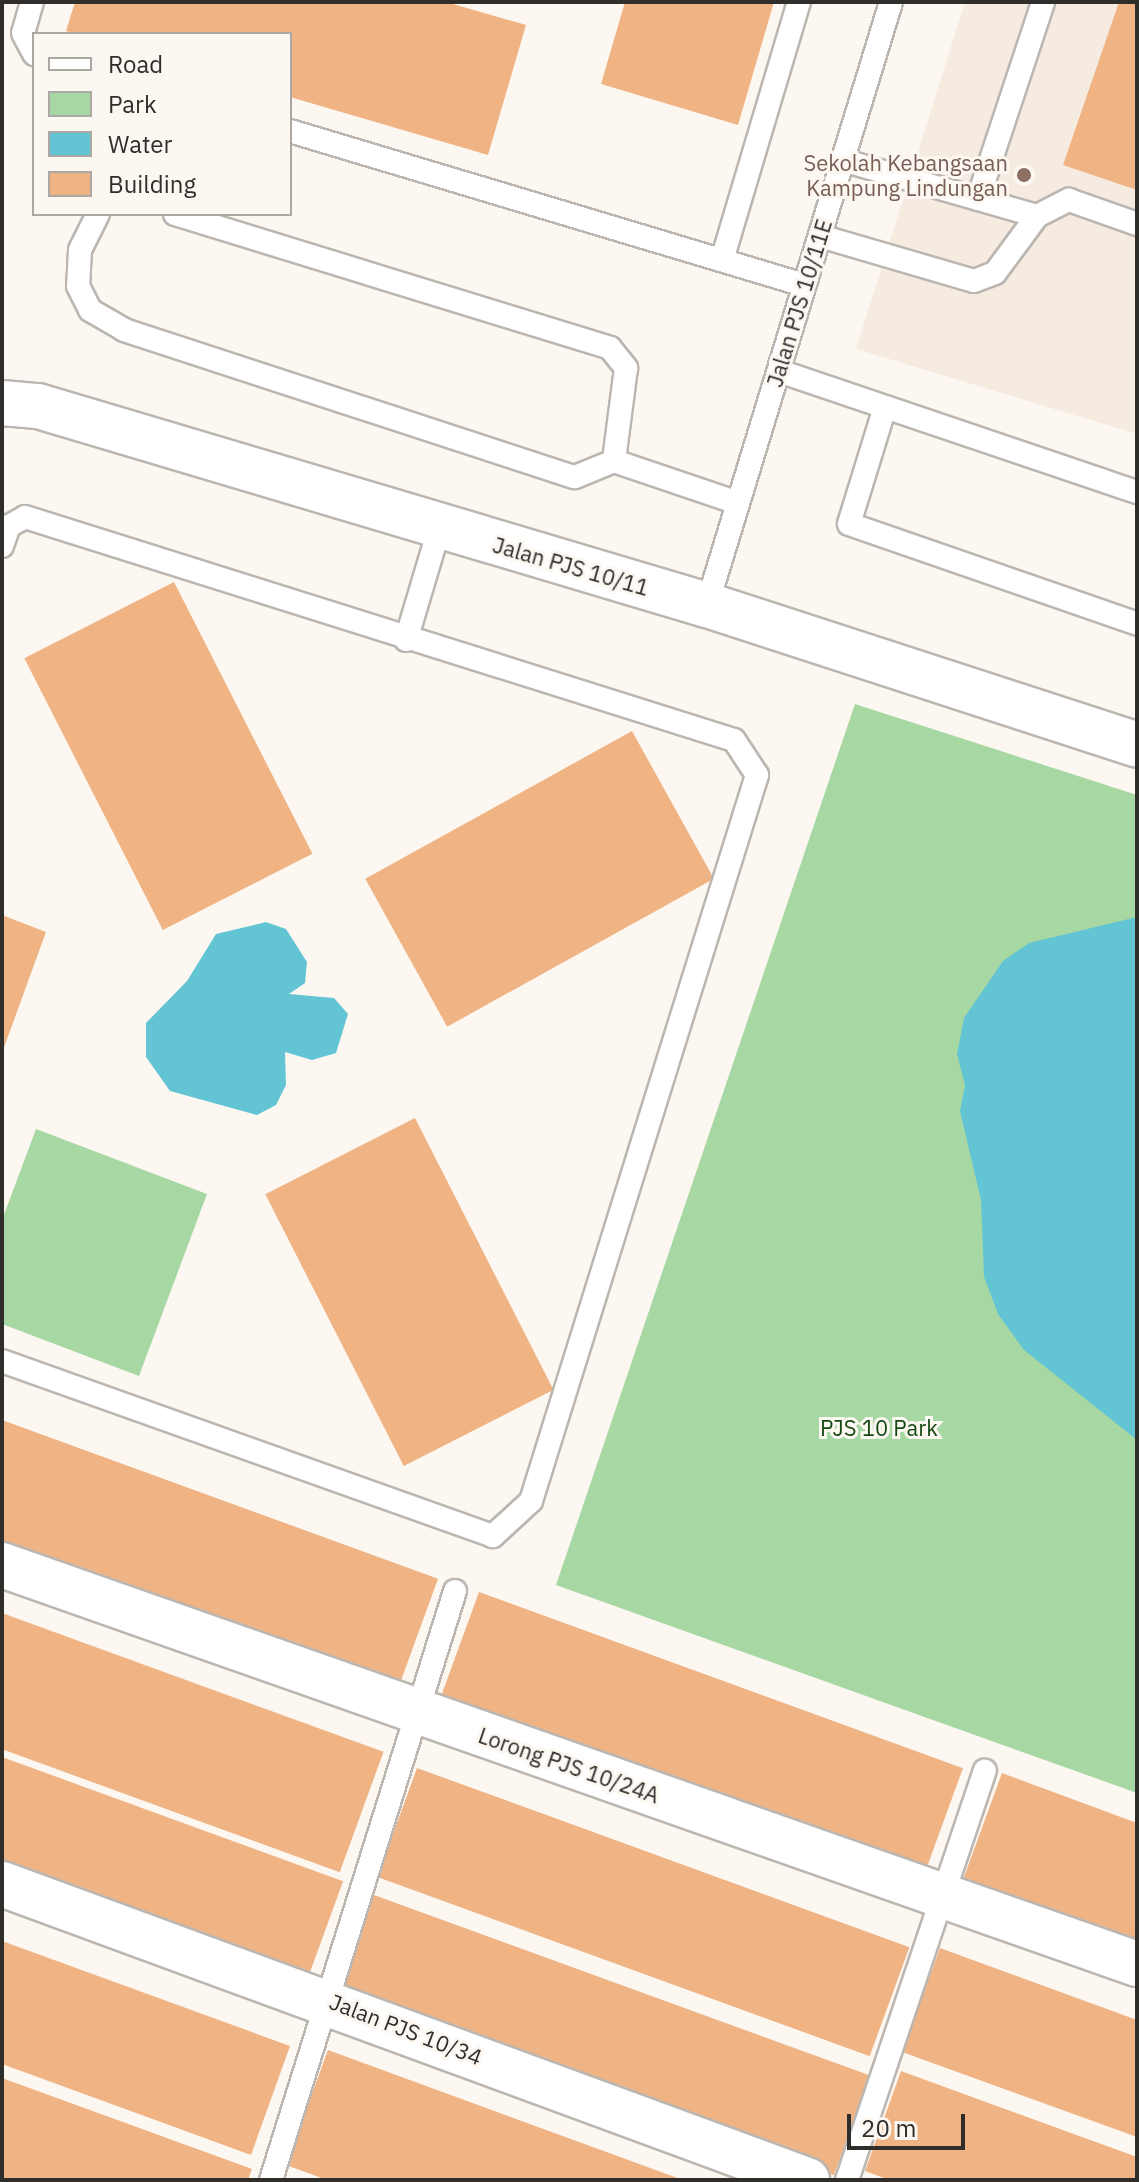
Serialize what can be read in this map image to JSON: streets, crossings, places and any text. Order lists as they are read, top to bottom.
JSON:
{
  "streets": {
    "street": ["Jalan PJS 10/11", "Lorong PJS 10/24A", "Jalan PJS 10/34"],
    "lane": ["Jalan PJS 10/11E"]
  },
  "crossings": [
    ["Jalan PJS 10/11E", "Jalan PJS 10/11"]
  ],
  "parks": ["PJS 10 Park"],
  "places": ["Sekolah Kebangsaan Kampung Lindungan"],
  "legend": [
    "Road",
    "Park",
    "Water",
    "Building"
  ],
  "scale_bar": "20 m"
}
